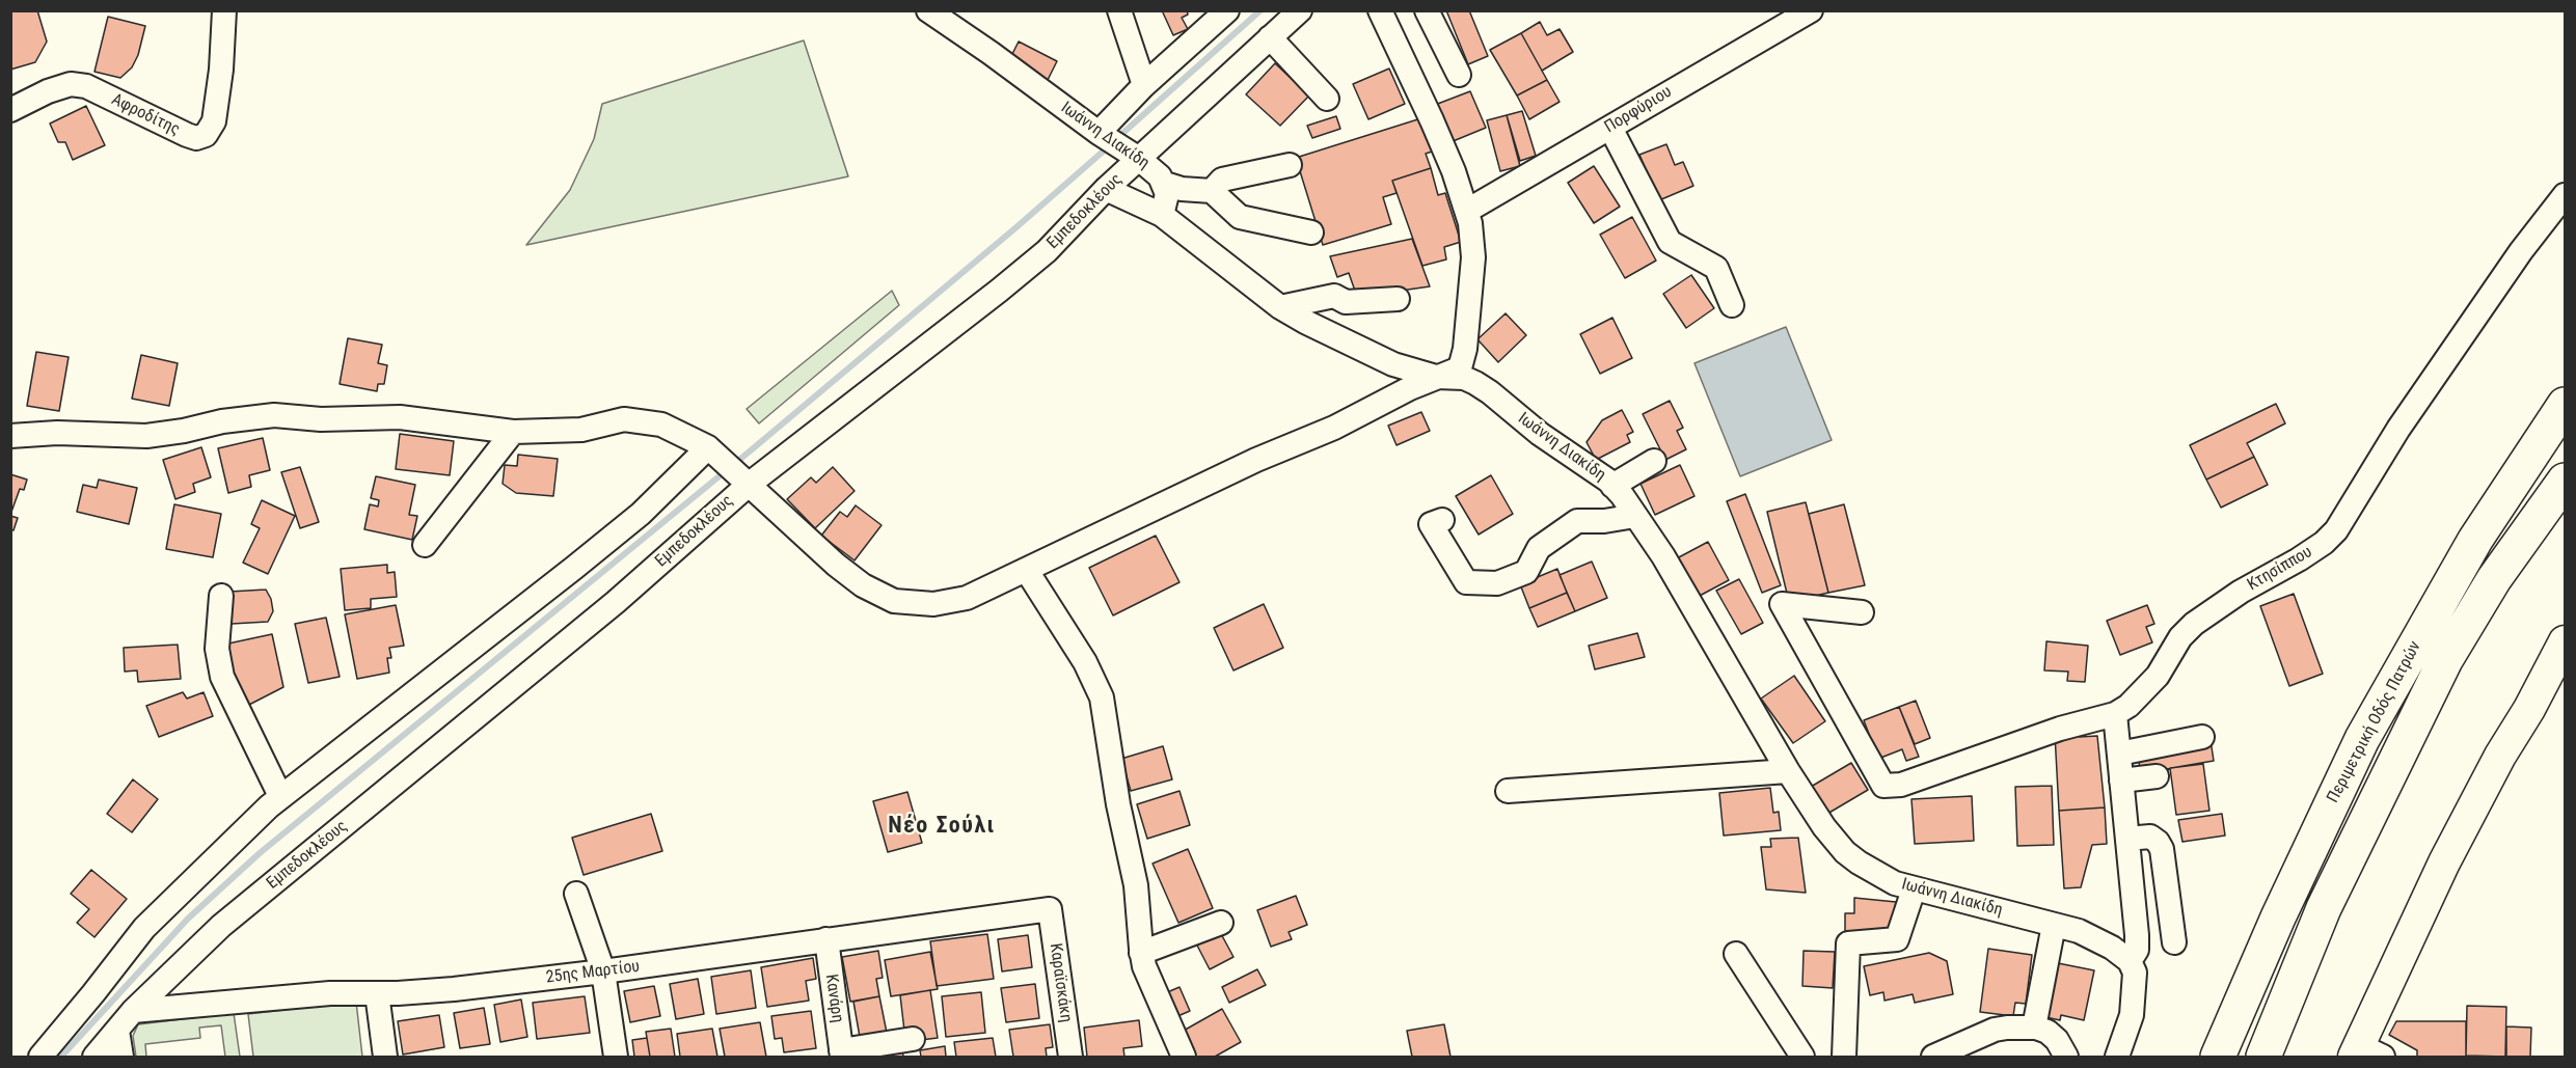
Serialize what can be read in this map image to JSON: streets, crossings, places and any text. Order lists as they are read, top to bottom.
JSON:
{
  "streets": {
    "highway": ["Περιμετρική Οδός Πατρών"],
    "street": [
      "Πορφύριου",
      "Αφροδίτης",
      "Ιωάννη Διακίδη",
      "Εμπεδοκλέους",
      "Κτησίππου",
      "25ης Μαρτίου",
      "Καραϊσκάκη",
      "Κανάρη"
    ]
  },
  "crossings": [
    ["Ιωάννη Διακίδη", "Εμπεδοκλέους"],
    ["Εμπεδοκλέους", "25ης Μαρτίου"],
    ["25ης Μαρτίου", "Καραϊσκάκη"],
    ["25ης Μαρτίου", "Κανάρη"]
  ],
  "districts": ["Νέο Σούλι"]
}
